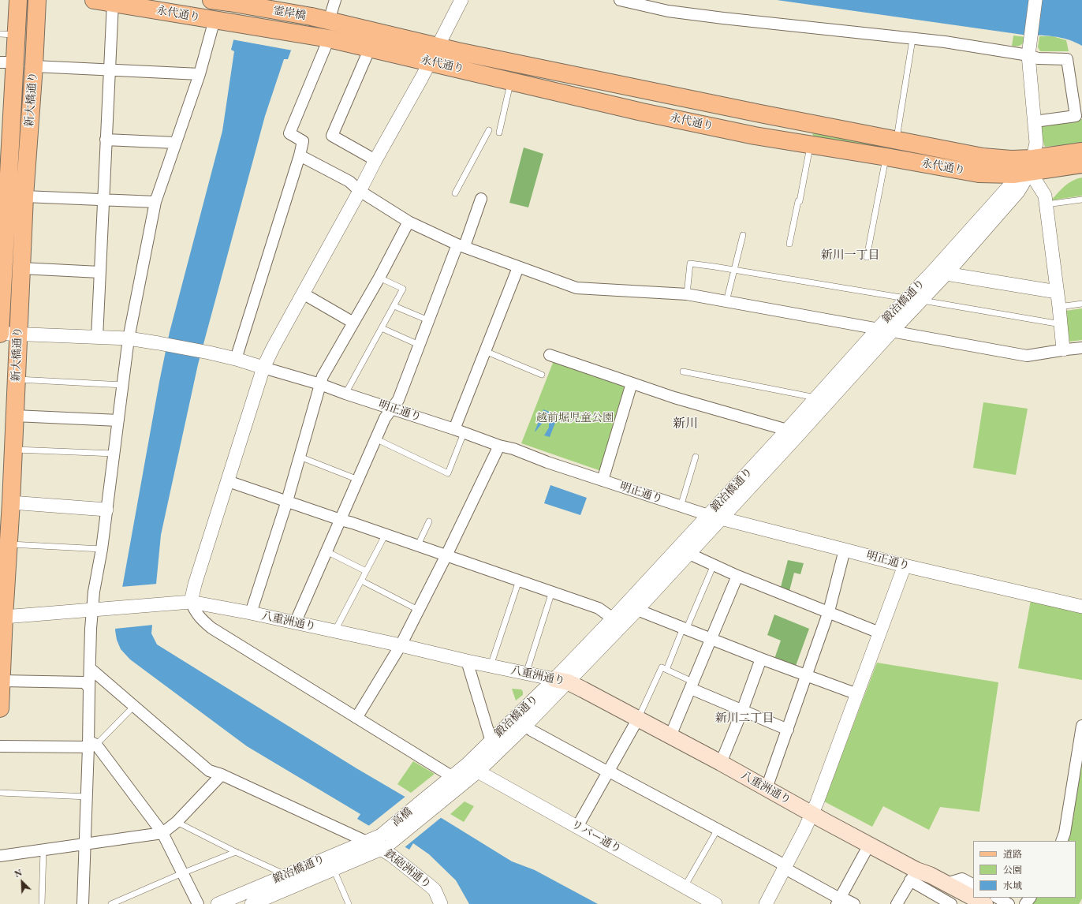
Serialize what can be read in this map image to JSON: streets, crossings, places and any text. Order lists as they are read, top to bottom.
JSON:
{
  "streets": {
    "main road": [
      "霊岸橋",
      "永代通り",
      "新大橋通り",
      "八重洲通り"
    ],
    "street": [
      "鍛冶橋通り",
      "明正通り",
      "高橋",
      "リバー通り",
      "鉄砲洲通り"
    ]
  },
  "crossings": [
    ["霊岸橋", "永代通り"],
    ["永代通り", "鍛冶橋通り"],
    ["新大橋通り", "明正通り"],
    ["鍛冶橋通り", "明正通り"],
    ["鍛冶橋通り", "八重洲通り"],
    ["鍛冶橋通り", "高橋"],
    ["鍛冶橋通り", "リバー通り"],
    ["鍛冶橋通り", "鉄砲洲通り"],
    ["高橋", "鉄砲洲通り"]
  ],
  "districts": ["新川一丁目", "新川", "新川二丁目"],
  "parks": ["越前堀児童公園"],
  "legend": ["道路", "公園", "水域"],
  "north": "top left"
}
